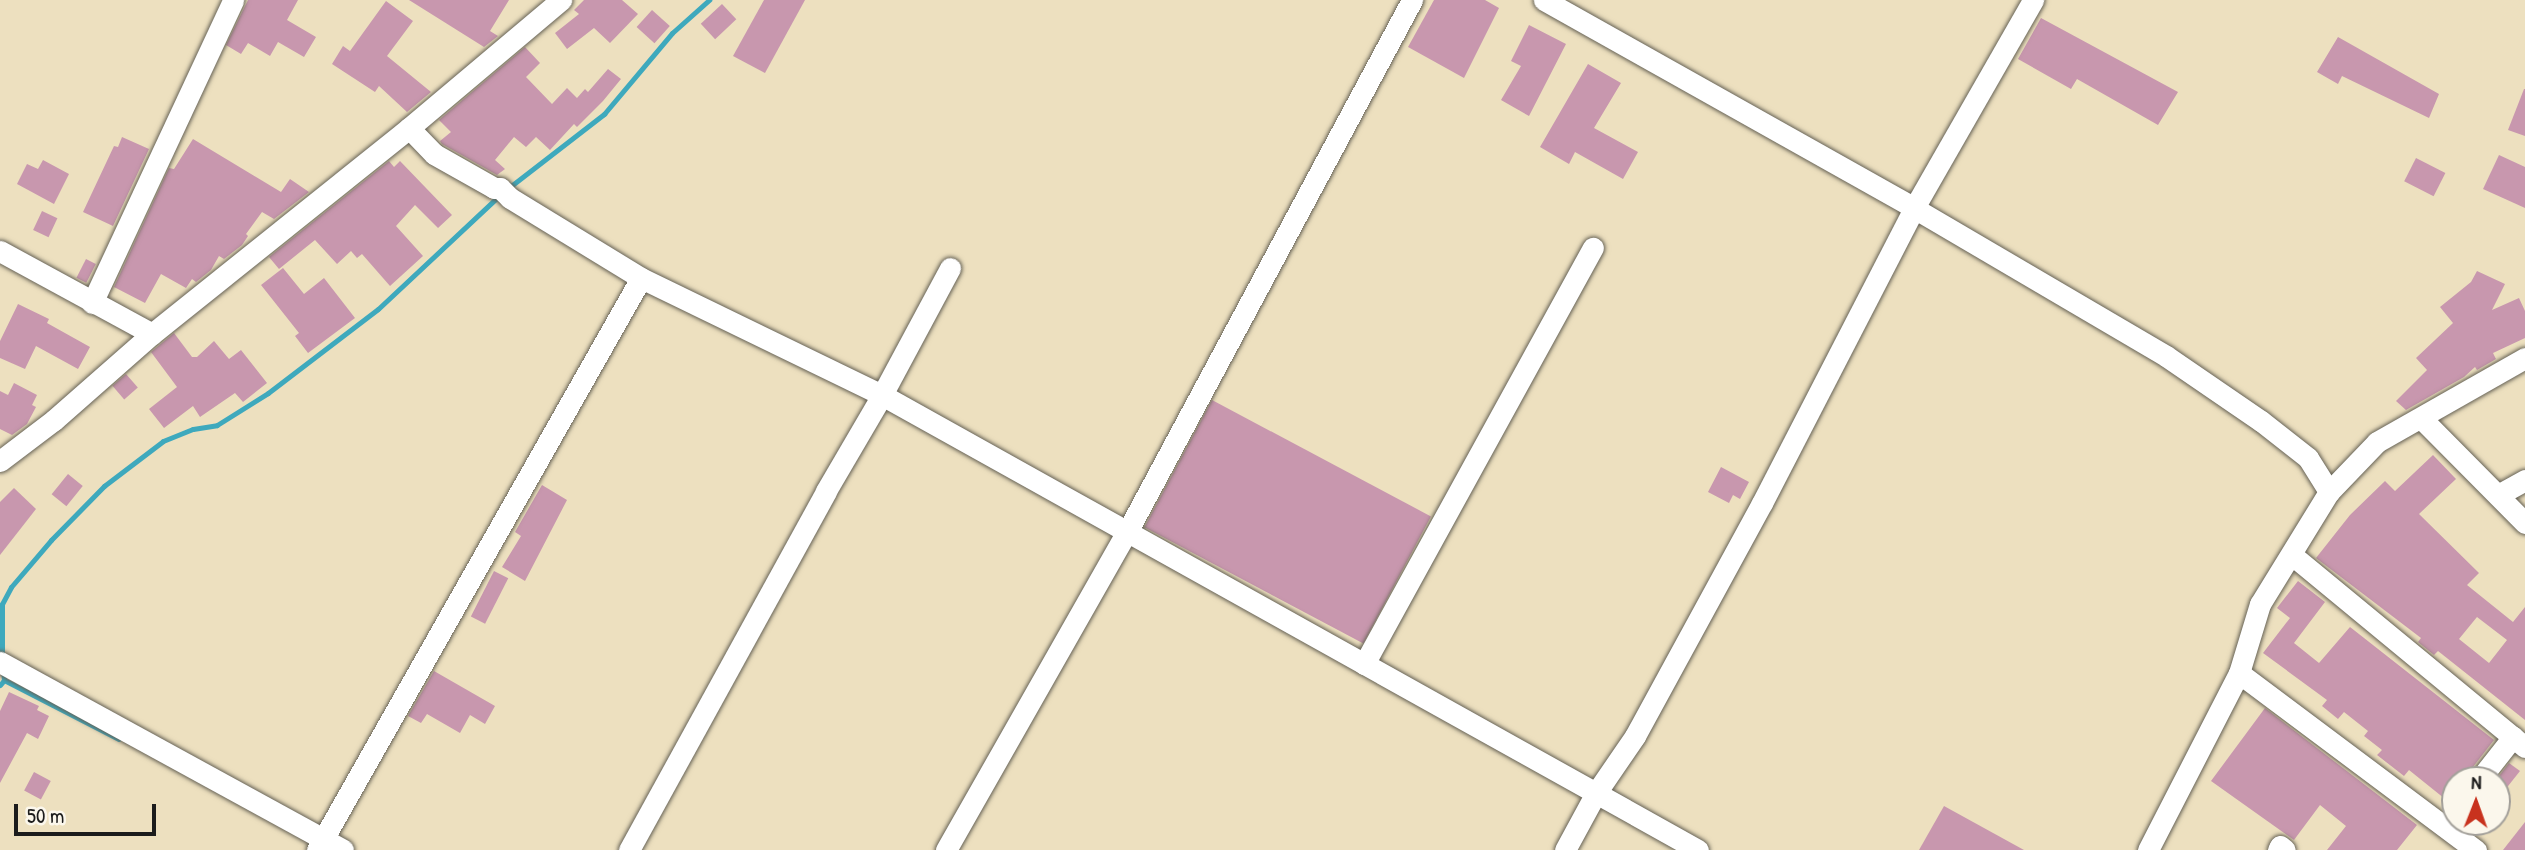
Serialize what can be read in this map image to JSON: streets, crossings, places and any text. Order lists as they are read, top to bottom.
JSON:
{
  "scale_bar": "50 m",
  "north": "top"
}
